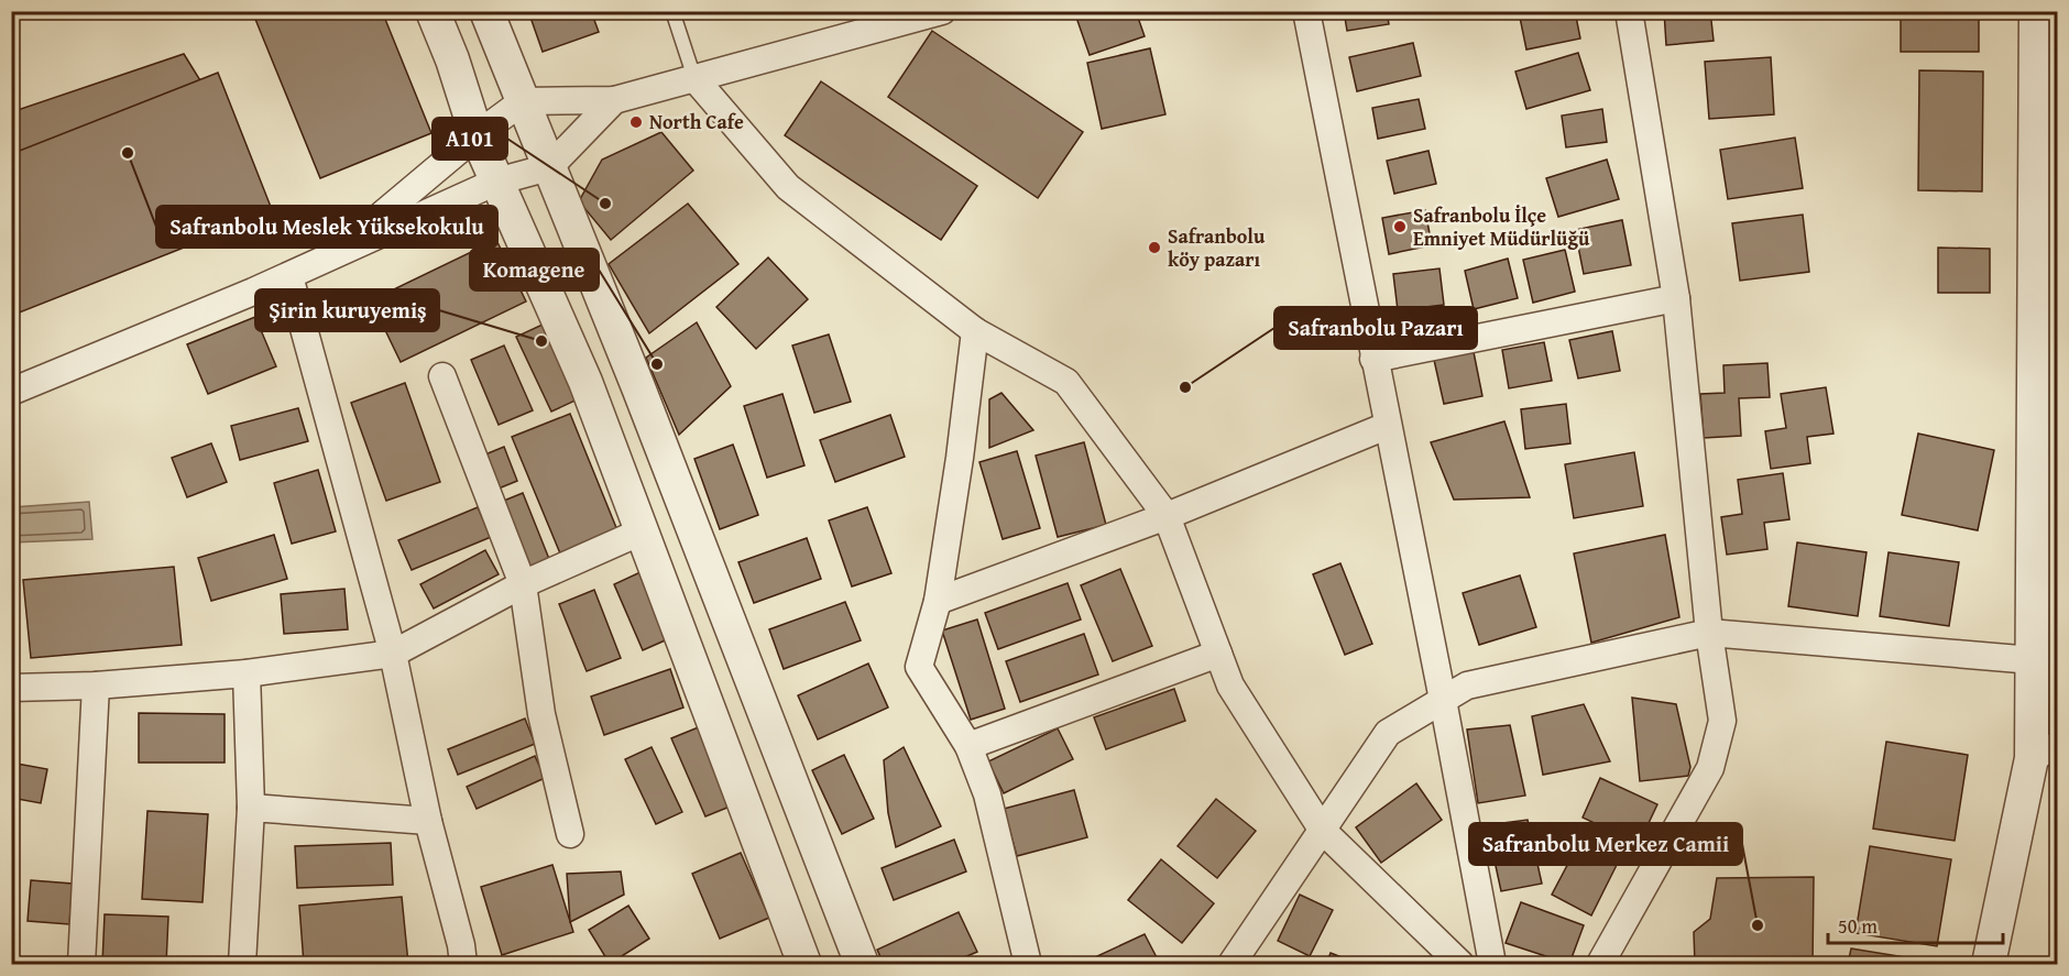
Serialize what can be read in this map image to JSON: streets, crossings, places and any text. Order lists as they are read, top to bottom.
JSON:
{
  "places": [
    "North Cafe",
    "Safranbolu Meslek Yüksekokulu",
    "A101",
    "Safranbolu İlçe Emniyet Müdürlüğü",
    "Safranbolu köy pazarı",
    "Şirin kuruyemiş",
    "Komagene",
    "Safranbolu Pazarı",
    "Safranbolu Merkez Camii"
  ],
  "scale_bar": "50 m"
}
